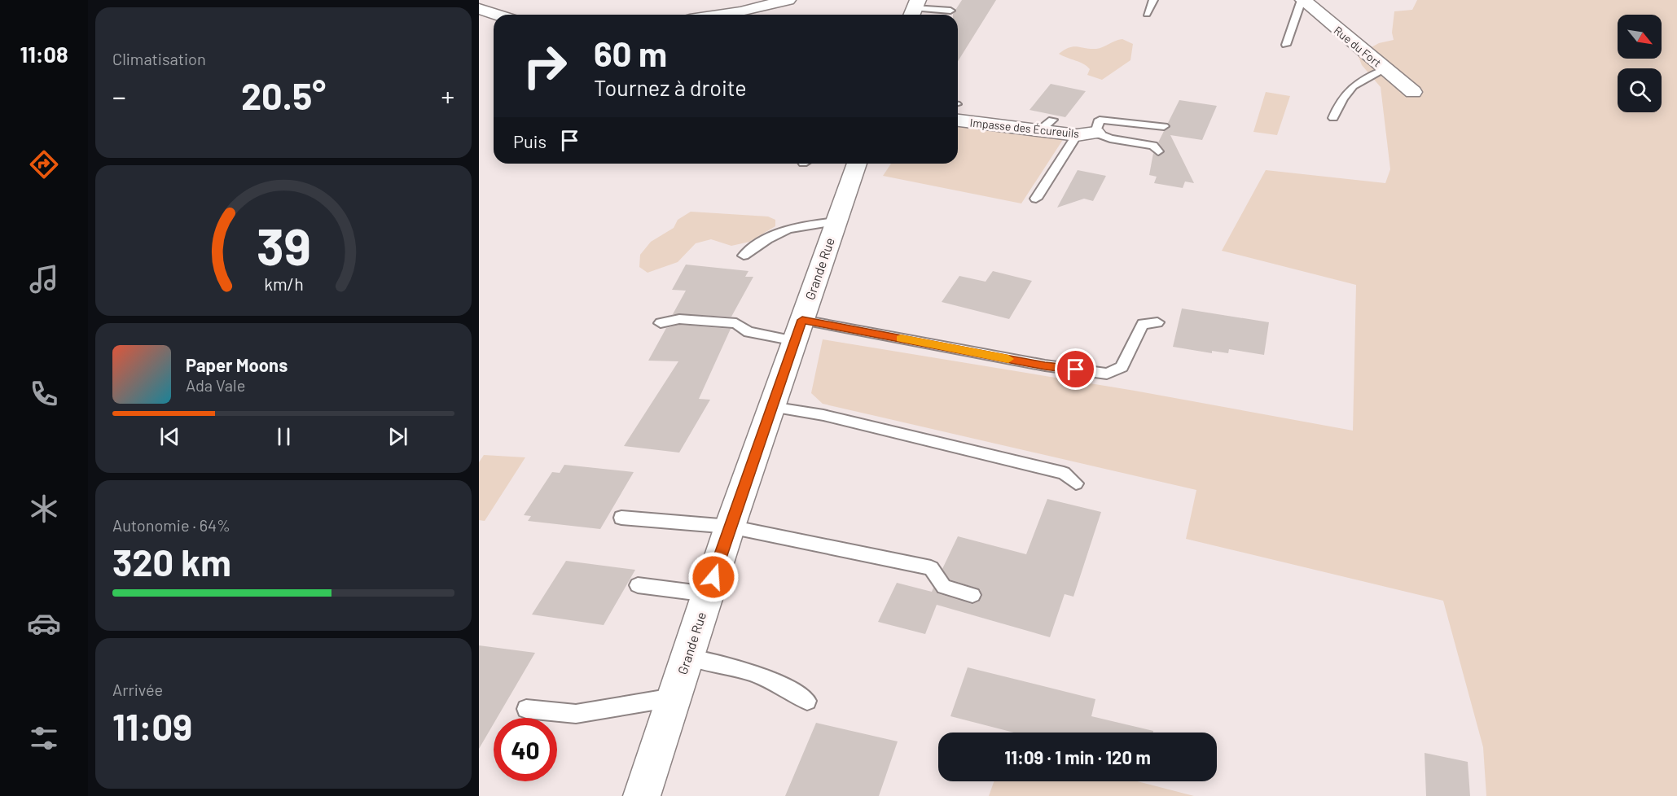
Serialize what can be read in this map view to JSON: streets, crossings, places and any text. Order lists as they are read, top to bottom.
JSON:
{
  "streets": {
    "street": ["Rue du Fort", "Impasse des Écureuils", "Grande Rue"]
  },
  "north": "bottom right",
  "page": {
    "tabs": "11:08",
    "tile": [
      "Climatisation",
      ["Autonomie · 64%", "320 km"],
      ["Arrivée", "11:09"]
    ],
    "turn": ["60 m", "Tournez à droite"],
    "heat": ["−", "20.5°", "+"],
    "then": "Puis",
    "song": ["Paper Moons", "Ada Vale"],
    "limit": "40",
    "trip": "11:09 · 1 min · 120 m",
    "gauge": ["39", "km/h"]
  }
}
